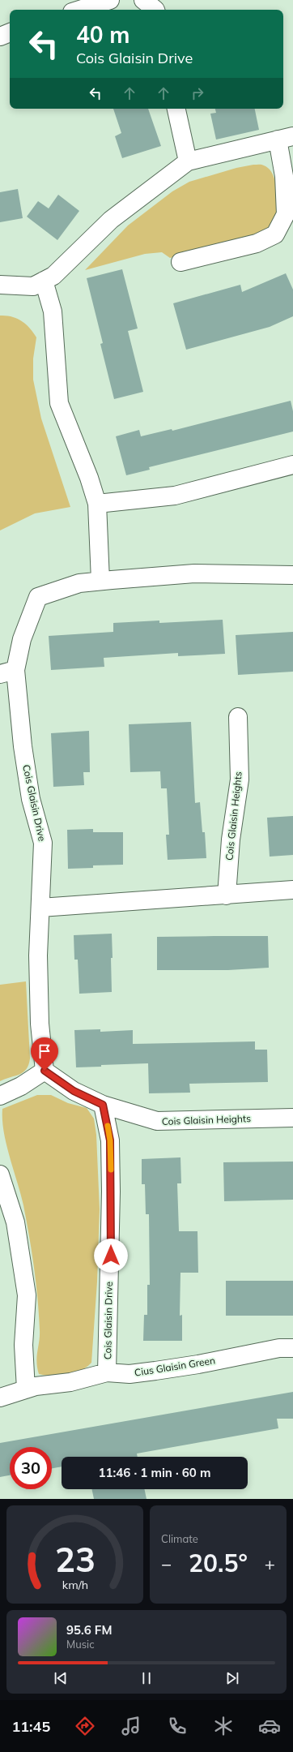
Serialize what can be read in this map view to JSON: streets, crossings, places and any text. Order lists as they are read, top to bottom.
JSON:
{
  "streets": {
    "street": ["Cois Glaisin Drive", "Cois Glaisin Heights", "Cius Glaisin Green"]
  },
  "crossings": [
    ["Cois Glaisin Drive", "Cois Glaisin Heights"],
    ["Cois Glaisin Drive", "Cius Glaisin Green"]
  ],
  "page": {
    "turn": ["40 m", "Cois Glaisin Drive"],
    "limit": "30",
    "trip": "11:46 · 1 min · 60 m",
    "tile": "Climate",
    "heat": ["−", "20.5°", "+"],
    "song": ["95.6 FM", "Music"],
    "tabs": "11:45",
    "gauge": ["23", "km/h"]
  }
}
